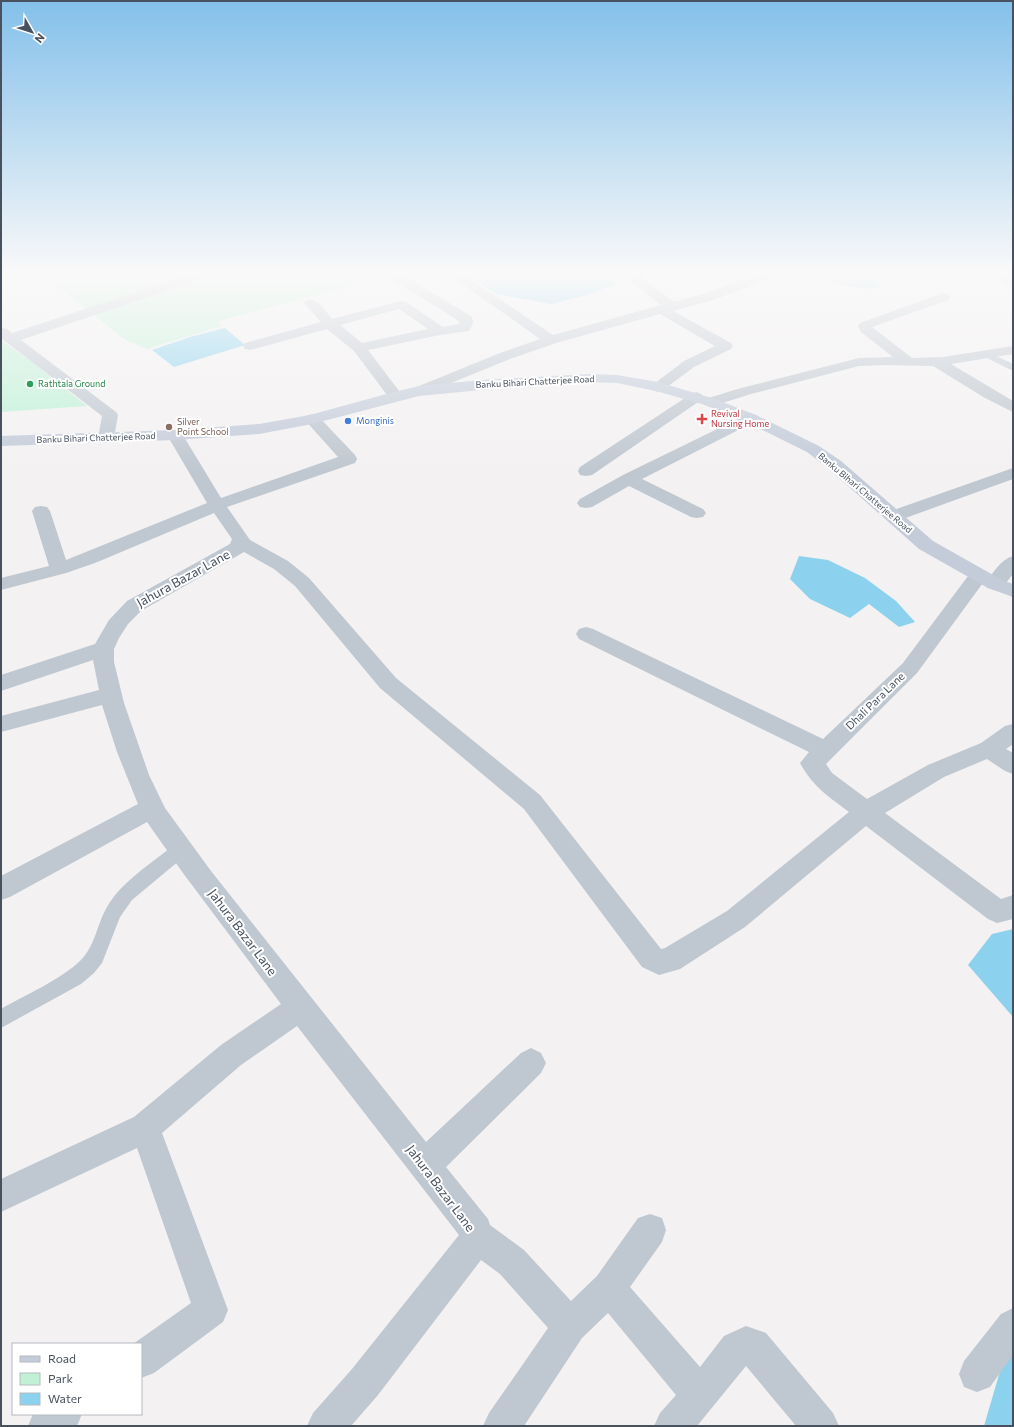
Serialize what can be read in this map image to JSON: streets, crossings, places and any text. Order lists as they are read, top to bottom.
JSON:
{
  "streets": {
    "main road": ["Banku Bihari Chatterjee Road"],
    "street": ["Jahura Bazar Lane", "Dhali Para Lane"]
  },
  "crossings": [
    ["Banku Bihari Chatterjee Road", "Jahura Bazar Lane"],
    ["Banku Bihari Chatterjee Road", "Dhali Para Lane"]
  ],
  "places": {
    "other": ["Rathtala Ground", "Monginis", "Silver Point School"],
    "health": ["Revival Nursing Home"]
  },
  "legend": ["Road", "Park", "Water"],
  "north": "bottom right"
}
